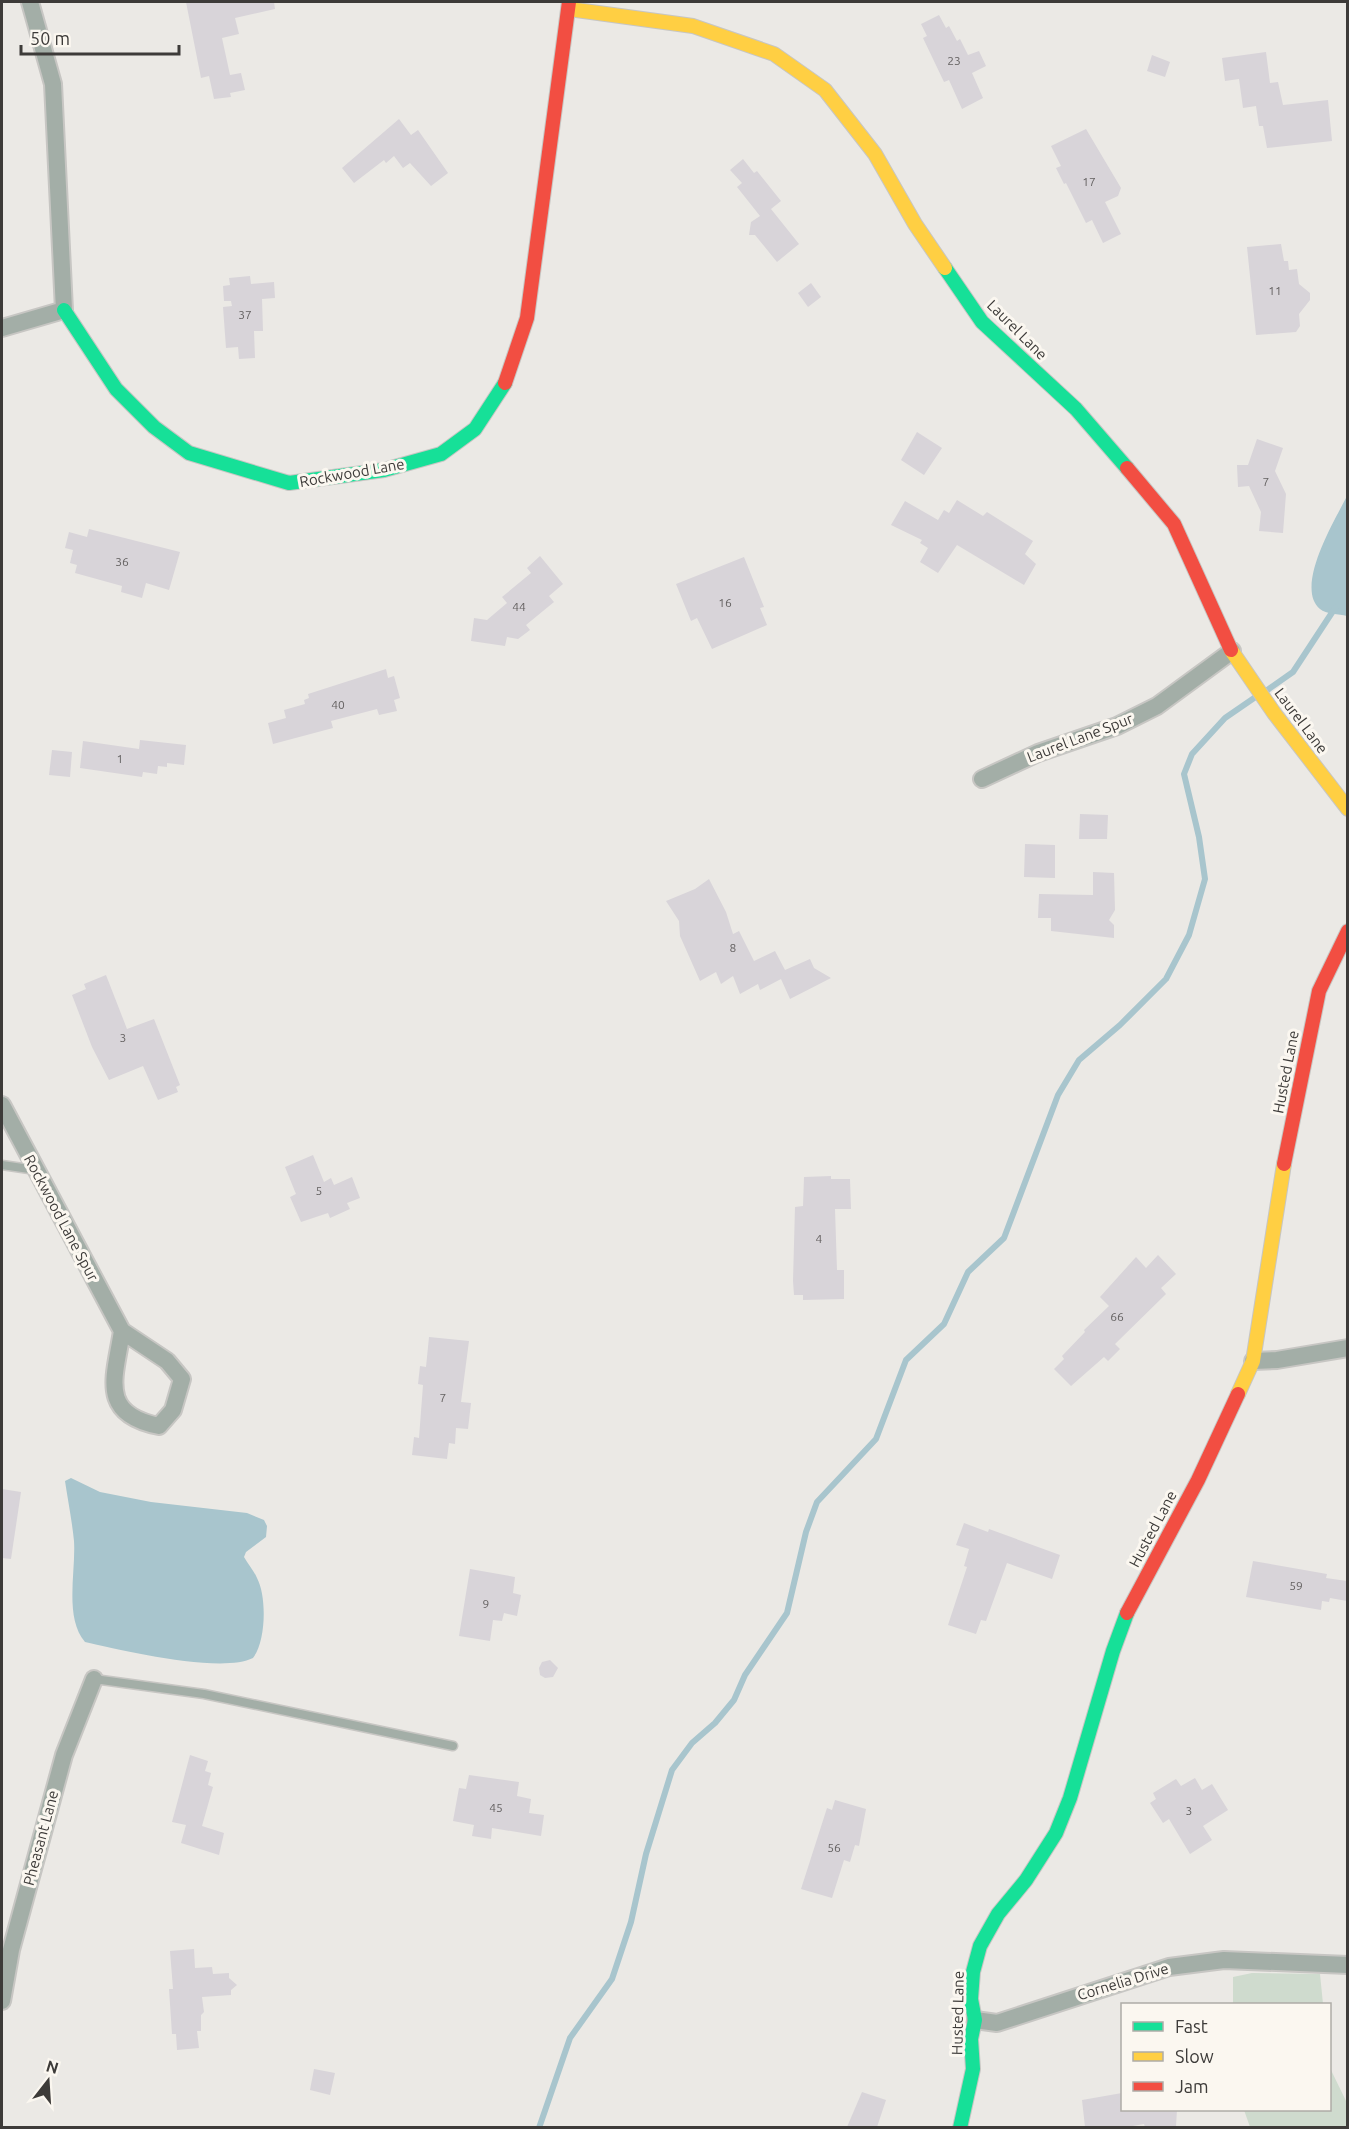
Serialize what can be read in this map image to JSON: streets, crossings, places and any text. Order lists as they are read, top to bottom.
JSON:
{
  "streets": {
    "street": [
      "Laurel Lane",
      "Rockwood Lane",
      "Laurel Lane Spur",
      "Husted Lane",
      "Rockwood Lane Spur",
      "Pheasant Lane",
      "Cornelia Drive"
    ]
  },
  "crossings": [
    ["Laurel Lane", "Rockwood Lane"],
    ["Laurel Lane", "Laurel Lane Spur"],
    ["Husted Lane", "Cornelia Drive"]
  ],
  "house_numbers": [
    "23",
    "17",
    "11",
    "37",
    "7",
    "36",
    "16",
    "44",
    "40",
    "1",
    "8",
    "3",
    "5",
    "4",
    "66",
    "7",
    "59",
    "9",
    "45",
    "3",
    "56"
  ],
  "legend": ["Fast", "Slow", "Jam"],
  "scale_bar": "50 m",
  "north": "top"
}
